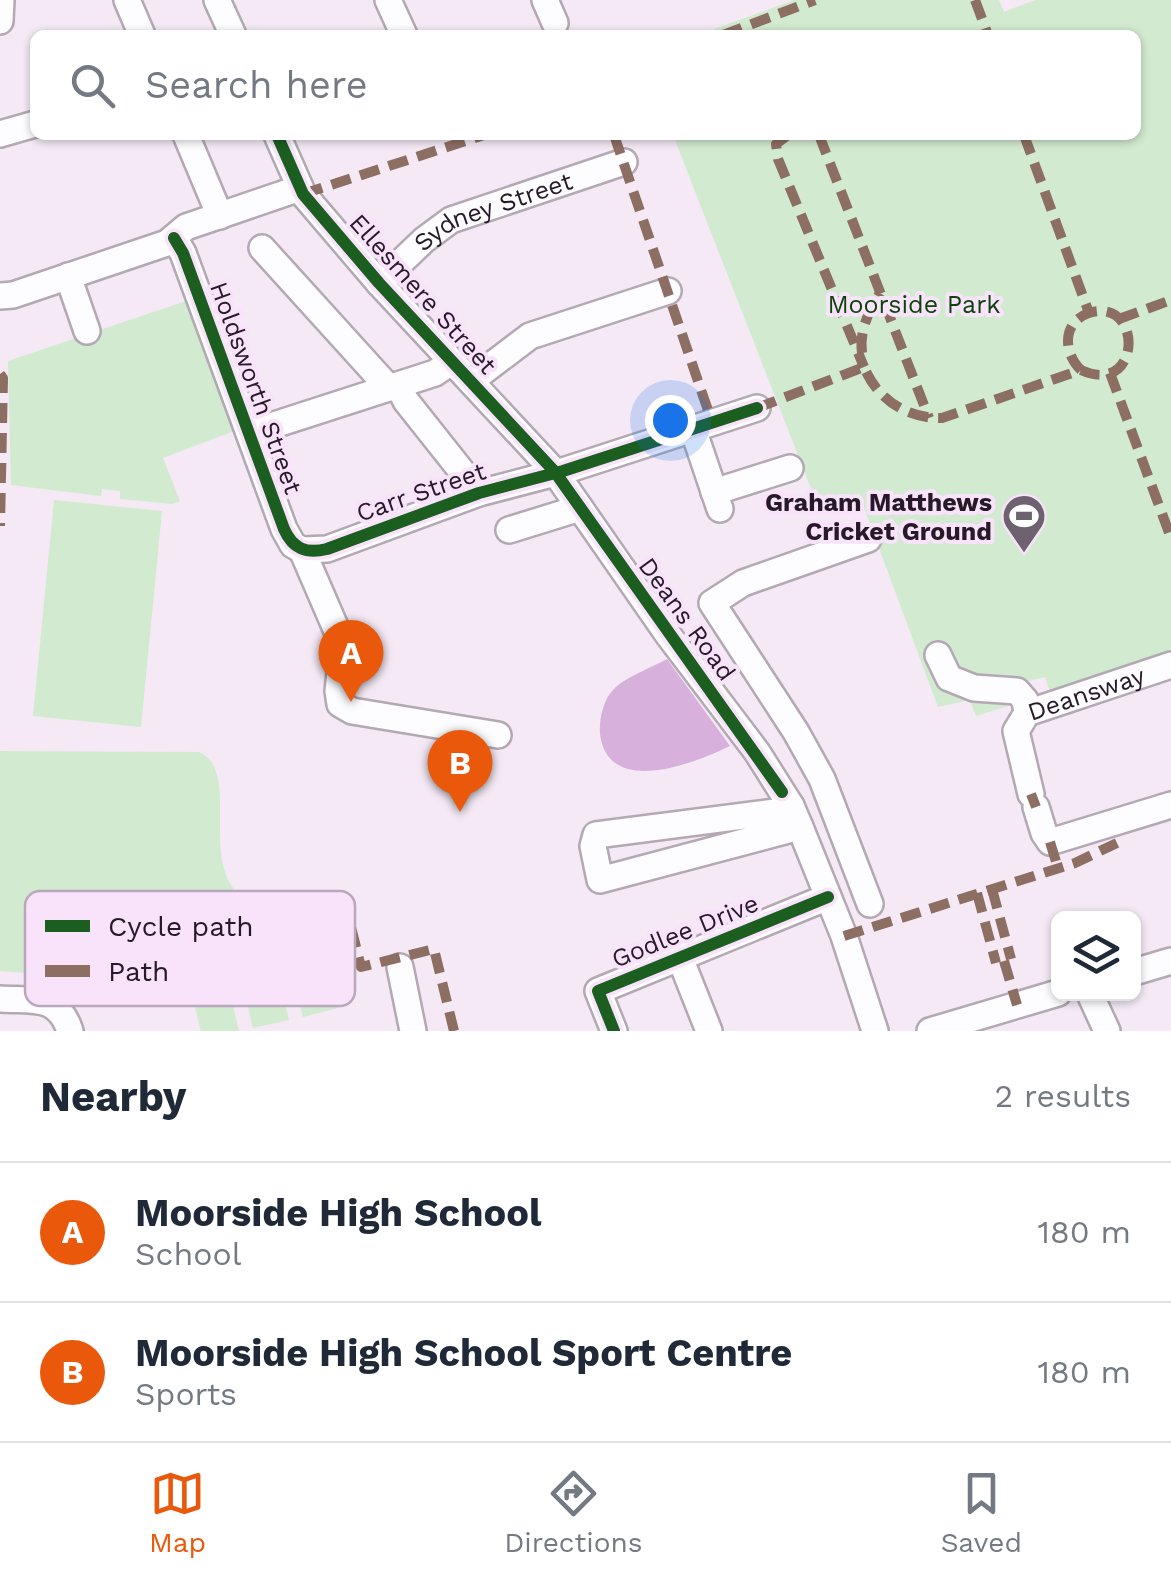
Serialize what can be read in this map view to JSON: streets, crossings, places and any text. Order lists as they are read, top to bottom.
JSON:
{
  "streets": {
    "street": [
      "Sydney Street",
      "Ellesmere Street",
      "Holdsworth Street",
      "Carr Street",
      "Deans Road",
      "Deansway",
      "Godlee Drive"
    ]
  },
  "crossings": [
    ["Sydney Street", "Ellesmere Street"],
    ["Ellesmere Street", "Carr Street"],
    ["Ellesmere Street", "Deans Road"],
    ["Holdsworth Street", "Carr Street"],
    ["Carr Street", "Deans Road"],
    ["Deans Road", "Godlee Drive"]
  ],
  "parks": ["Moorside Park"],
  "places": {
    "sports": ["Graham Matthews Cricket Ground"]
  },
  "legend": ["Cycle path", "Path"],
  "page": {
    "search": "Search here",
    "pins": ["A", "B"],
    "heading": ["Nearby", "2 results"],
    "list": [
      {
        "mark": "A",
        "name": "Moorside High School",
        "note": "School",
        "value": "180 m"
      },
      {
        "mark": "B",
        "name": "Moorside High School Sport Centre",
        "note": "Sports",
        "value": "180 m"
      }
    ],
    "nav": ["Map", "Directions", "Saved"]
  }
}
